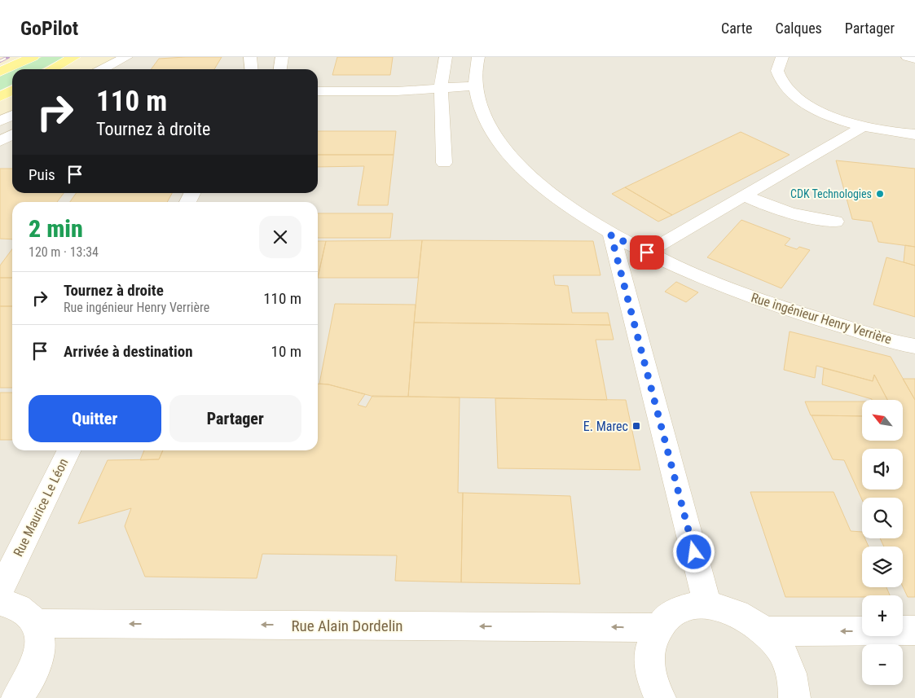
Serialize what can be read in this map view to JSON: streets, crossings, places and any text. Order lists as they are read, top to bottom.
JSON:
{
  "streets": {
    "street": ["Rue ingénieur Henry Verrière", "Rue Maurice Le Léon", "Rue Alain Dordelin"]
  },
  "one_way": ["Rue Alain Dordelin"],
  "places": {
    "other": ["CDK Technologies"],
    "transit": ["E. Marec"]
  },
  "north": "top left",
  "page": {
    "header": "GoPilot",
    "nav": ["Carte", "Calques", "Partager"],
    "turn": ["110 m", "Tournez à droite"],
    "then": "Puis",
    "heading": ["2 min", "120 m · 13:34"],
    "list": [
      {
        "name": "Tournez à droite",
        "note": "Rue ingénieur Henry Verrière",
        "value": "110 m"
      },
      {
        "name": "Arrivée à destination",
        "value": "10 m"
      }
    ],
    "buttons": ["Quitter", "Partager"],
    "map_buttons": ["+", "−"]
  }
}
